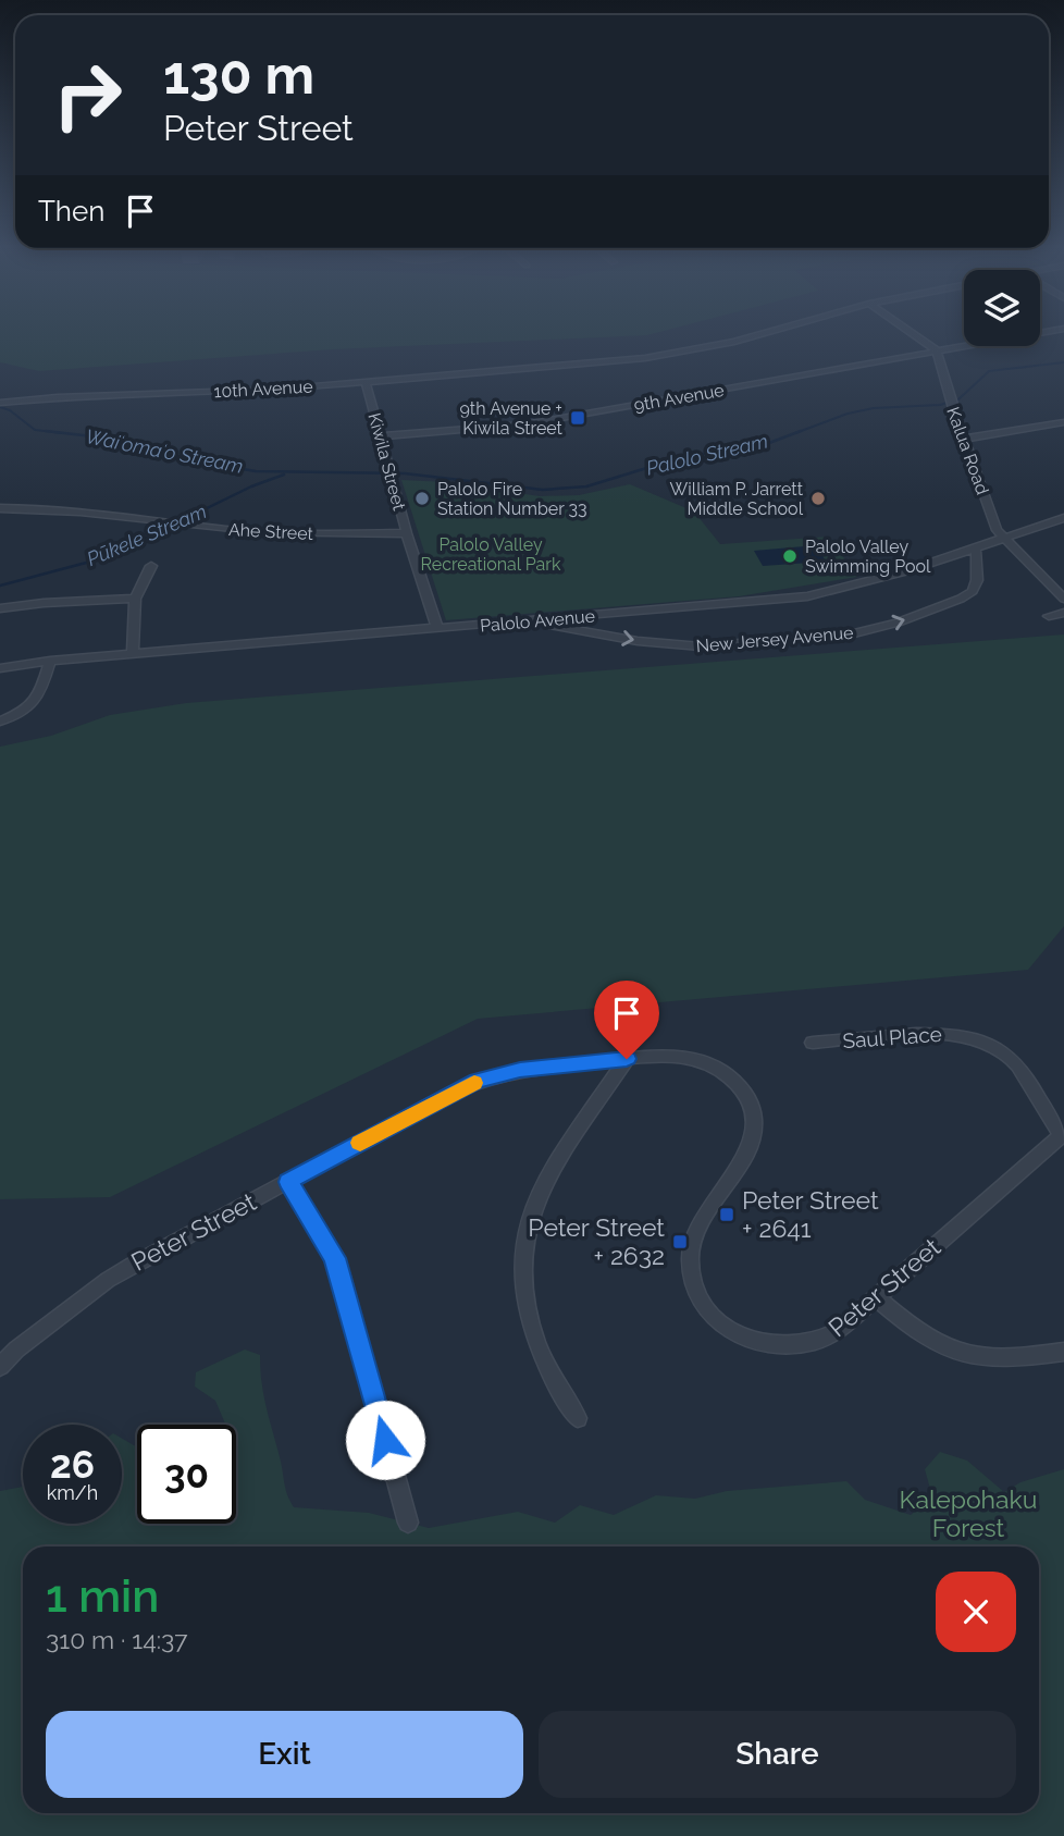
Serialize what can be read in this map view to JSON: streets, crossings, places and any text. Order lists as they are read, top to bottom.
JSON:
{
  "streets": {
    "street": [
      "10th Avenue",
      "9th Avenue",
      "Kalua Road",
      "Kiwila Street",
      "Ahe Street",
      "Palolo Avenue",
      "New Jersey Avenue",
      "Saul Place",
      "Peter Street"
    ]
  },
  "crossings": [
    ["10th Avenue", "Kiwila Street"],
    ["9th Avenue", "Kalua Road"],
    ["9th Avenue", "Kiwila Street"],
    ["Kalua Road", "Palolo Avenue"],
    ["Kiwila Street", "Ahe Street"],
    ["Kiwila Street", "Palolo Avenue"],
    ["Palolo Avenue", "New Jersey Avenue"],
    ["Saul Place", "Peter Street"]
  ],
  "one_way": ["New Jersey Avenue"],
  "water": ["Waiʻomaʻo Stream", "Palolo Stream", "Pūkele Stream"],
  "parks": ["Palolo Valley Recreational Park", "Kalepohaku Forest"],
  "places": {
    "transit": ["9th Avenue + Kiwila Street", "Peter Street + 2641", "Peter Street + 2632"],
    "other": ["Palolo Fire Station Number 33", "William P. Jarrett Middle School", "Palolo Valley Swimming Pool"]
  },
  "page": {
    "turn": ["130 m", "Peter Street"],
    "then": "Then",
    "speed": "26 km/h",
    "limit": "30",
    "heading": ["1 min", "310 m · 14:37"],
    "buttons": ["Exit", "Share"]
  }
}
